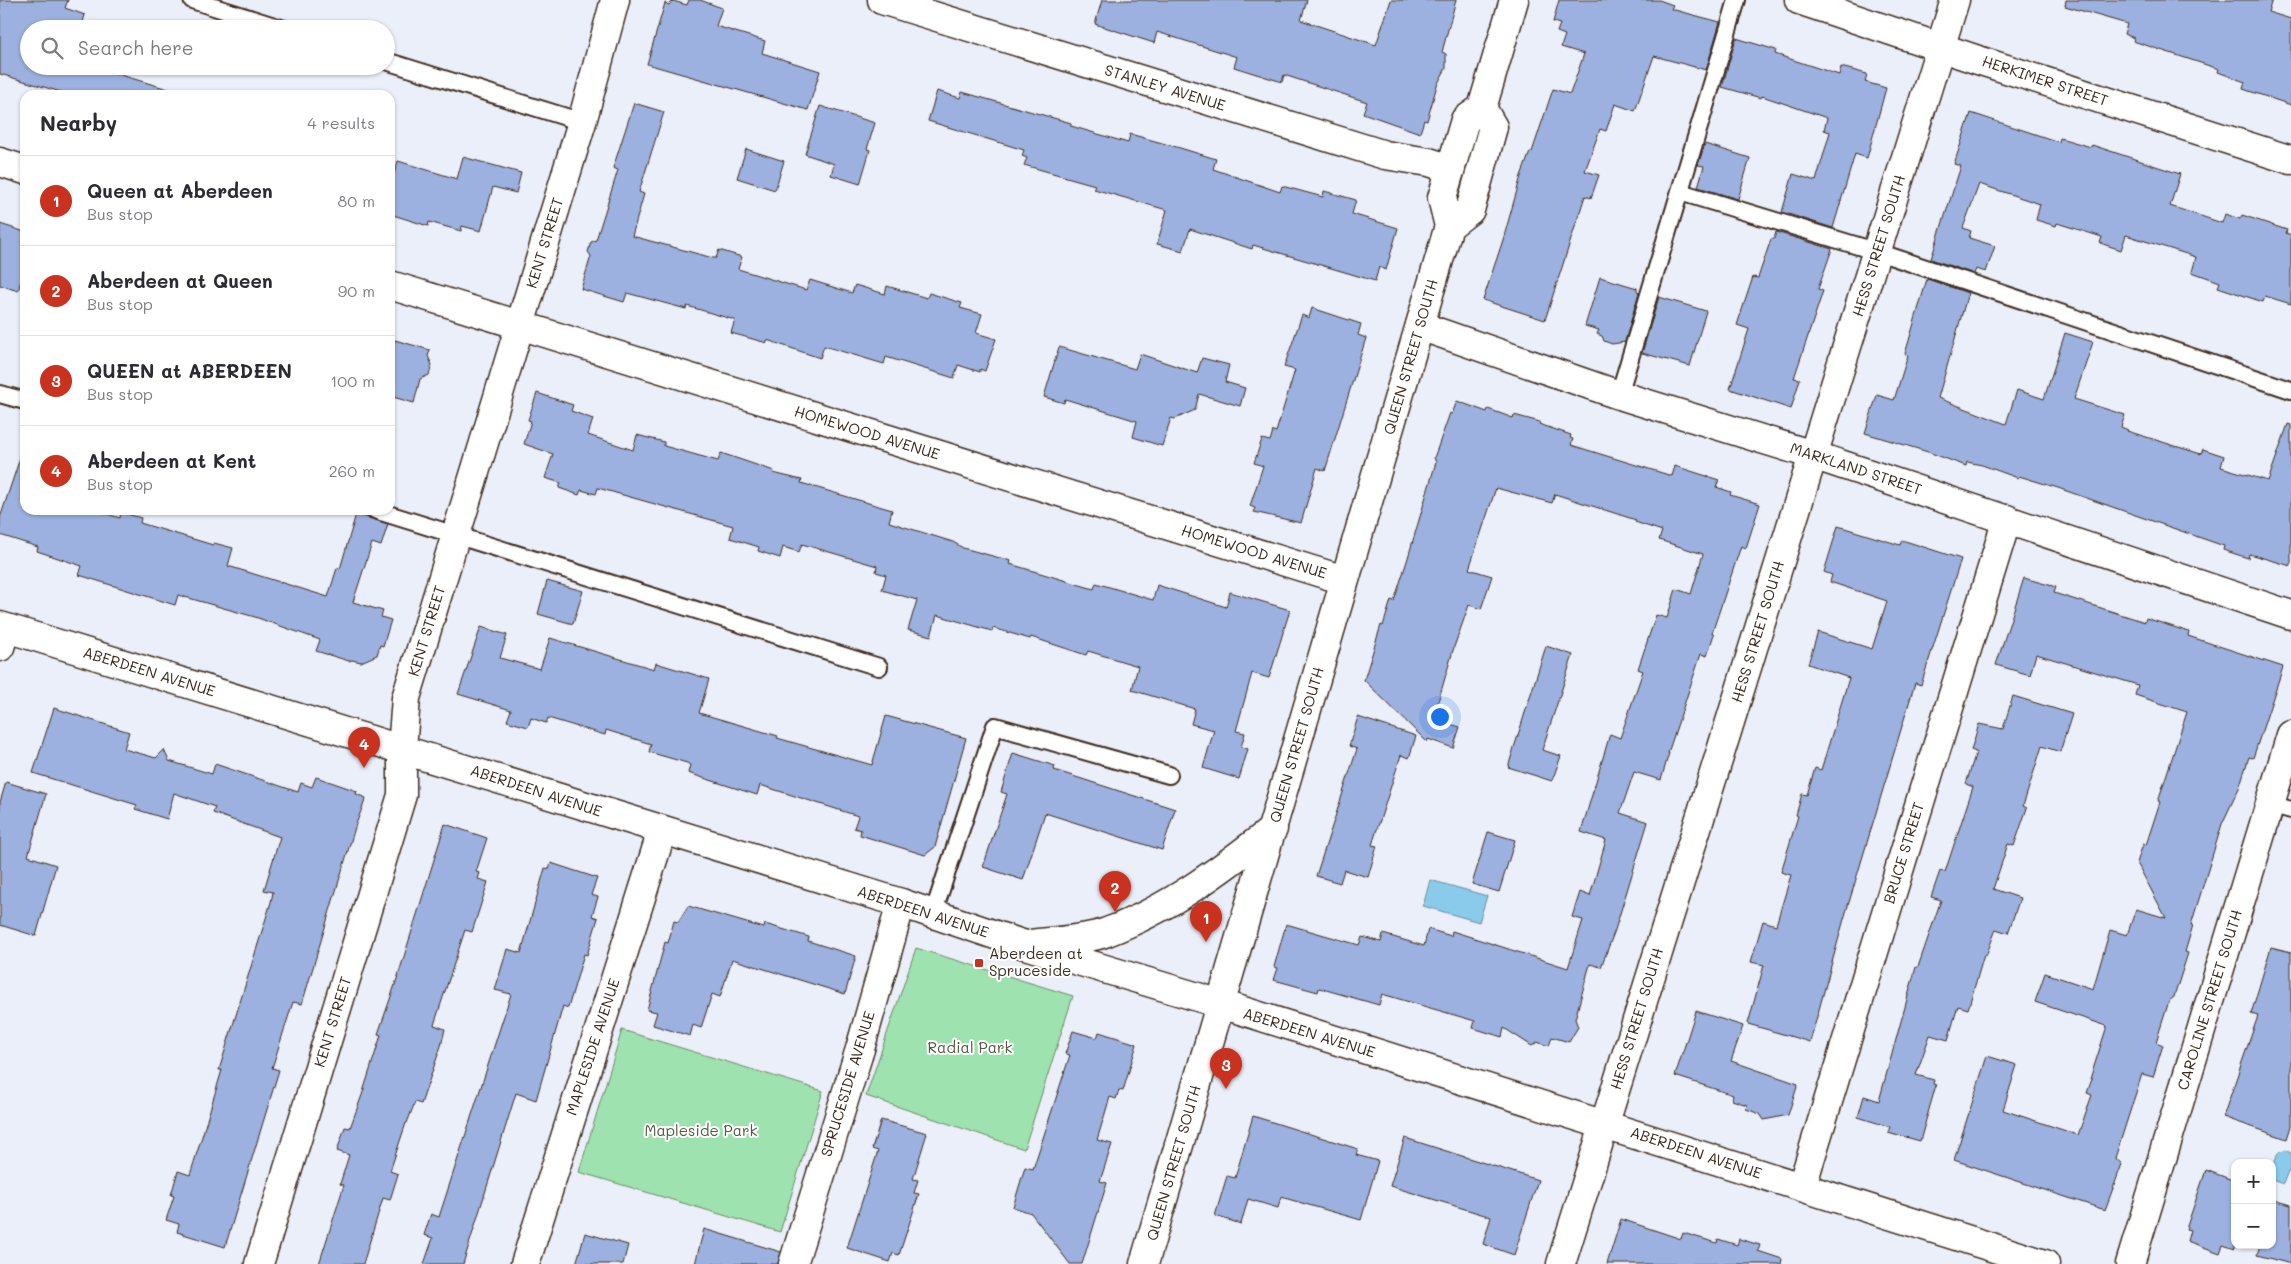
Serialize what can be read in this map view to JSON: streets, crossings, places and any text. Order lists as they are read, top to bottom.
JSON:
{
  "streets": {
    "street": [
      "HERKIMER STREET",
      "STANLEY AVENUE",
      "KENT STREET",
      "HESS STREET SOUTH",
      "QUEEN STREET SOUTH",
      "HOMEWOOD AVENUE",
      "MARKLAND STREET",
      "ABERDEEN AVENUE",
      "BRUCE STREET",
      "CAROLINE STREET SOUTH",
      "MAPLESIDE AVENUE",
      "SPRUCESIDE AVENUE"
    ]
  },
  "crossings": [
    ["HERKIMER STREET", "HESS STREET SOUTH"],
    ["KENT STREET", "HOMEWOOD AVENUE"],
    ["KENT STREET", "ABERDEEN AVENUE"],
    ["HESS STREET SOUTH", "MARKLAND STREET"],
    ["HESS STREET SOUTH", "ABERDEEN AVENUE"],
    ["QUEEN STREET SOUTH", "HOMEWOOD AVENUE"],
    ["QUEEN STREET SOUTH", "MARKLAND STREET"],
    ["QUEEN STREET SOUTH", "ABERDEEN AVENUE"],
    ["MARKLAND STREET", "BRUCE STREET"],
    ["ABERDEEN AVENUE", "BRUCE STREET"],
    ["ABERDEEN AVENUE", "MAPLESIDE AVENUE"],
    ["ABERDEEN AVENUE", "SPRUCESIDE AVENUE"]
  ],
  "parks": ["Radial Park", "Mapleside Park"],
  "places": {
    "transit": ["Aberdeen at Spruceside"]
  },
  "page": {
    "search": "Search here",
    "heading": ["Nearby", "4 results"],
    "list": [
      {
        "mark": "1",
        "name": "Queen at Aberdeen",
        "note": "Bus stop",
        "value": "80 m"
      },
      {
        "mark": "2",
        "name": "Aberdeen at Queen",
        "note": "Bus stop",
        "value": "90 m"
      },
      {
        "mark": "3",
        "name": "QUEEN at ABERDEEN",
        "note": "Bus stop",
        "value": "100 m"
      },
      {
        "mark": "4",
        "name": "Aberdeen at Kent",
        "note": "Bus stop",
        "value": "260 m"
      }
    ],
    "pins": [
      "4",
      "2",
      "1",
      "3"
    ],
    "map_buttons": ["+", "−"]
  }
}
